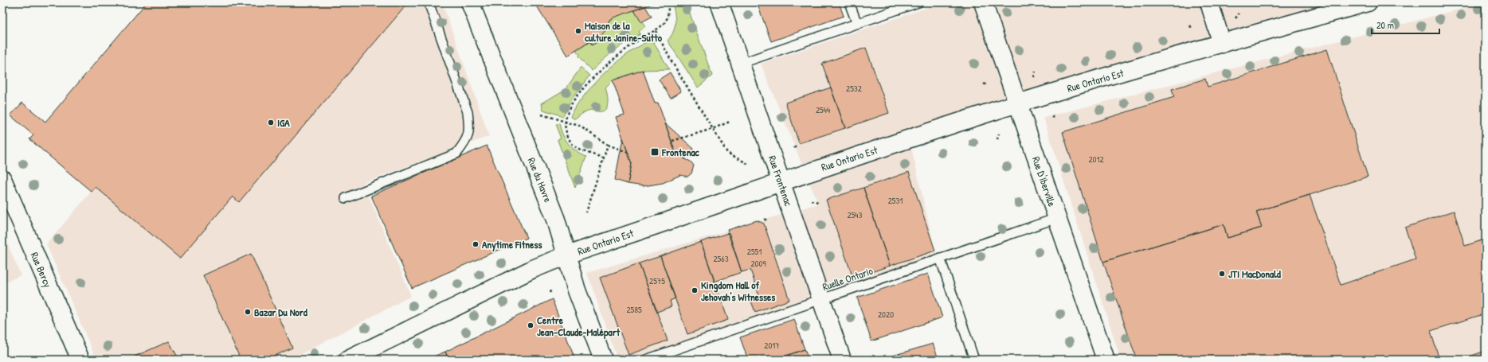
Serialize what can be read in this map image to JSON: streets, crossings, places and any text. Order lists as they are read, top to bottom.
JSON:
{
  "streets": {
    "main road": [
      "Rue Ontario Est",
      "Rue du Havre",
      "Rue Frontenac",
      "Rue D'Iberville",
      "Rue Bercy"
    ],
    "lane": ["Ruelle Ontario"]
  },
  "crossings": [
    ["Rue Ontario Est", "Rue du Havre"],
    ["Rue Ontario Est", "Rue Frontenac"],
    ["Rue Ontario Est", "Rue D'Iberville"],
    ["Rue Frontenac", "Ruelle Ontario"],
    ["Rue D'Iberville", "Ruelle Ontario"]
  ],
  "places": {
    "other": [
      "Maison de la culture Janine-Sutto",
      "IGA",
      "Anytime Fitness",
      "JTI MacDonald",
      "Kingdom Hall of Jehovah's Witnesses",
      "Bazar Du Nord",
      "Centre Jean-Claude-Malépart"
    ],
    "transit": ["Frontenac"]
  },
  "house_numbers": [
    "2532",
    "2544",
    "2012",
    "2531",
    "2543",
    "2551",
    "2563",
    "2009",
    "2575",
    "2585",
    "2020",
    "2017"
  ],
  "scale_bar": "20 m"
}
